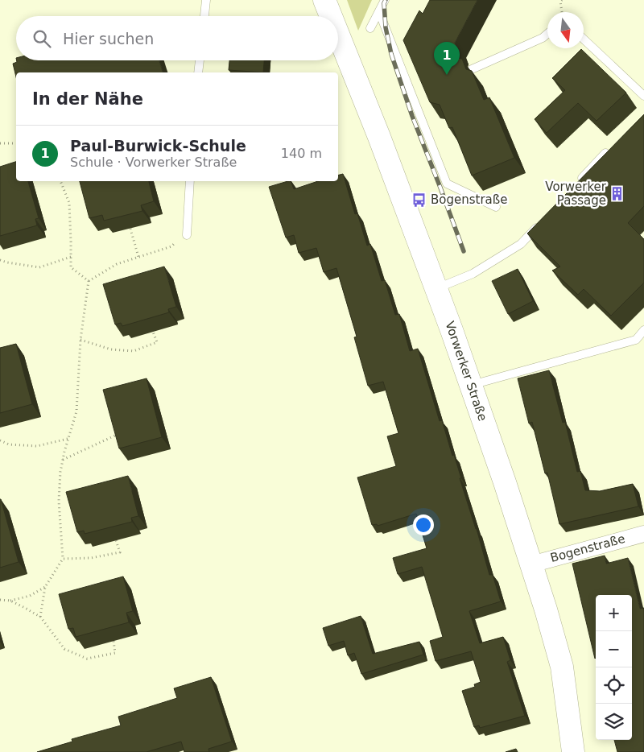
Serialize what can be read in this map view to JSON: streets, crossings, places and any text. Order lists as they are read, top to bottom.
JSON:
{
  "streets": {
    "street": ["Vorwerker Straße", "Bogenstraße"]
  },
  "crossings": [
    ["Vorwerker Straße", "Bogenstraße"]
  ],
  "places": {
    "building": ["Vorwerker Passage"],
    "bus stop": ["Bogenstraße"]
  },
  "north": "bottom",
  "page": {
    "search": "Hier suchen",
    "pins": "1",
    "heading": "In der Nähe",
    "list": [
      {
        "mark": "1",
        "name": "Paul-Burwick-Schule",
        "note": "Schule · Vorwerker Straße",
        "value": "140 m"
      }
    ],
    "map_buttons": ["+", "−"]
  }
}
